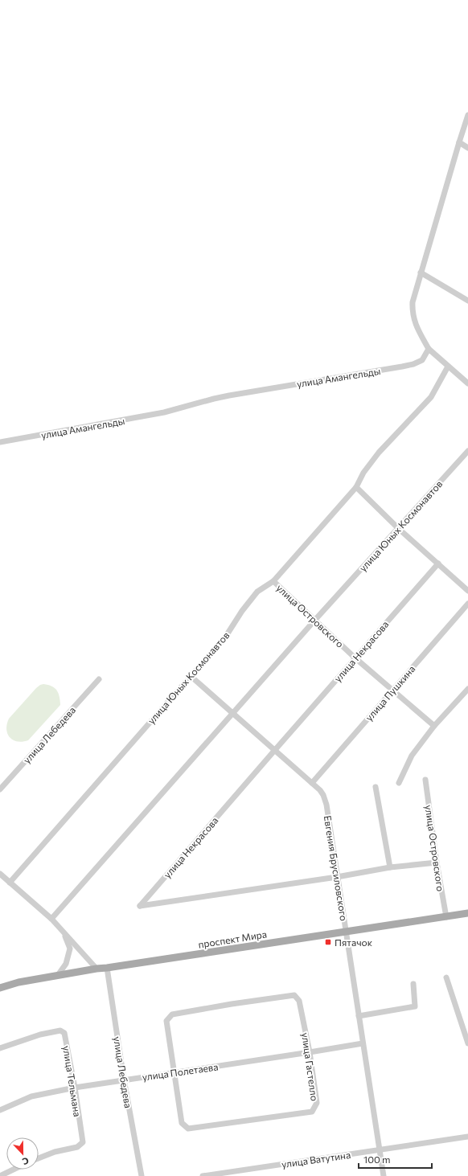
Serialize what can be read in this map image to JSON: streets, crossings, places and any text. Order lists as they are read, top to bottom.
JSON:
{
  "streets": {
    "main road": ["проспект Мира"],
    "street": [
      "улица Амангельды",
      "улица Юных Космонавтов",
      "улица Островского",
      "улица Некрасова",
      "улица Пушкина",
      "улица Лебедева",
      "Евгения Брусиловского",
      "улица Гастелло",
      "улица Полетаева",
      "улица Тельмана",
      "улица Ватутина"
    ]
  },
  "crossings": [
    ["улица Юных Космонавтов", "улица Островского"],
    ["улица Юных Космонавтов", "Евгения Брусиловского"],
    ["улица Островского", "улица Некрасова"],
    ["улица Островского", "улица Пушкина"],
    ["улица Островского", "проспект Мира"],
    ["улица Некрасова", "Евгения Брусиловского"],
    ["улица Пушкина", "Евгения Брусиловского"],
    ["улица Лебедева", "проспект Мира"],
    ["улица Лебедева", "улица Полетаева"],
    ["Евгения Брусиловского", "проспект Мира"],
    ["Евгения Брусиловского", "улица Полетаева"],
    ["Евгения Брусиловского", "улица Ватутина"],
    ["улица Гастелло", "улица Полетаева"],
    ["улица Полетаева", "улица Тельмана"]
  ],
  "places": {
    "transit": ["Пятачок"]
  },
  "scale_bar": "100 m",
  "north": "bottom"
}
